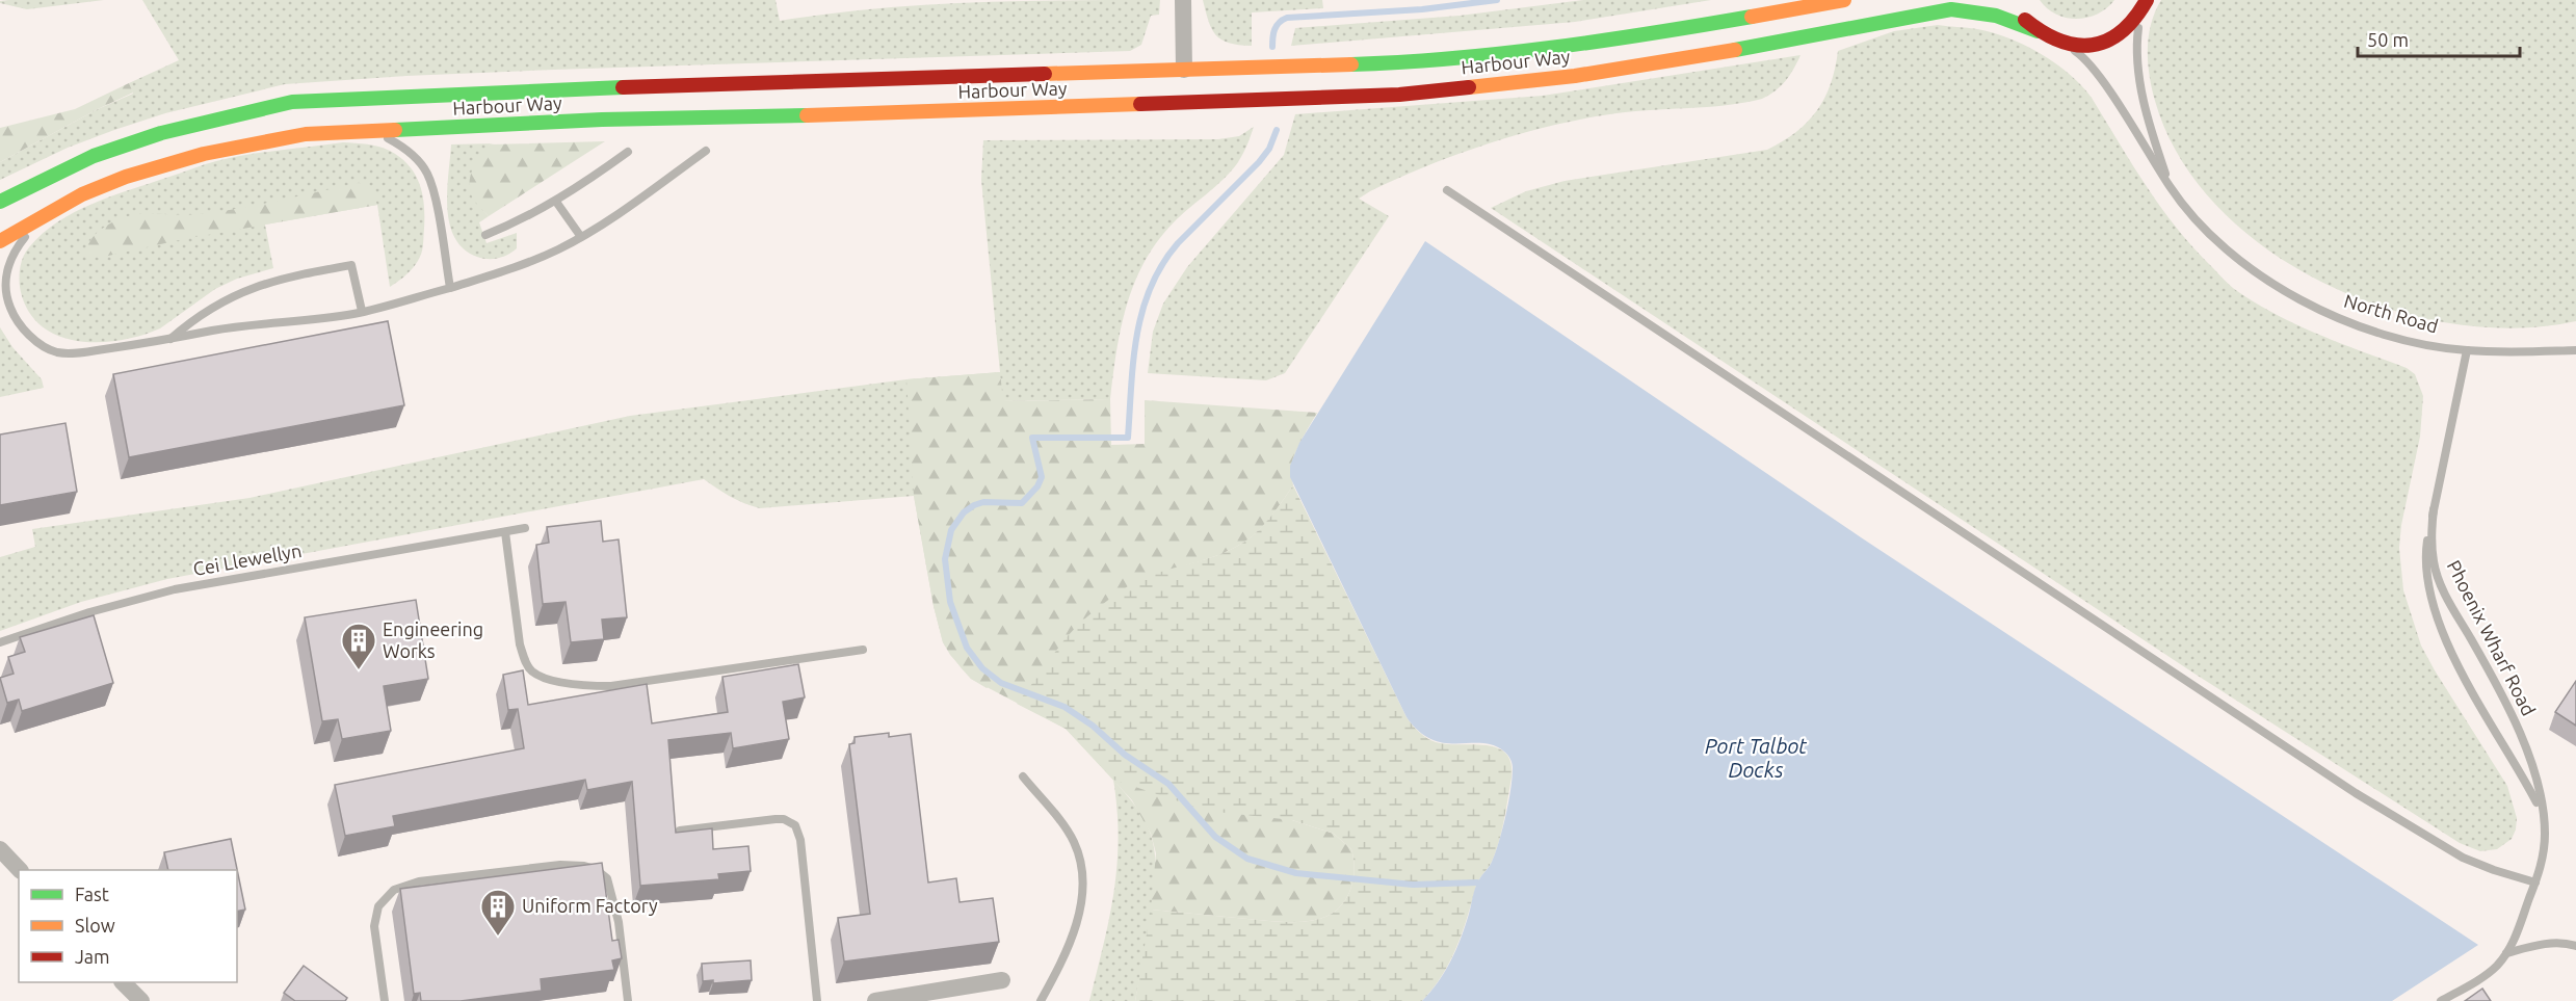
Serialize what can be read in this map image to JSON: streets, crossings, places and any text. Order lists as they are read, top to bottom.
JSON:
{
  "streets": {
    "main road": ["Harbour Way"],
    "lane": ["North Road", "Cei Llewellyn", "Phoenix Wharf Road"]
  },
  "crossings": [
    ["Harbour Way", "North Road"]
  ],
  "water": ["Port Talbot Docks"],
  "places": {
    "building": ["Engineering Works", "Uniform Factory"]
  },
  "legend": ["Fast", "Slow", "Jam"],
  "scale_bar": "50 m"
}
